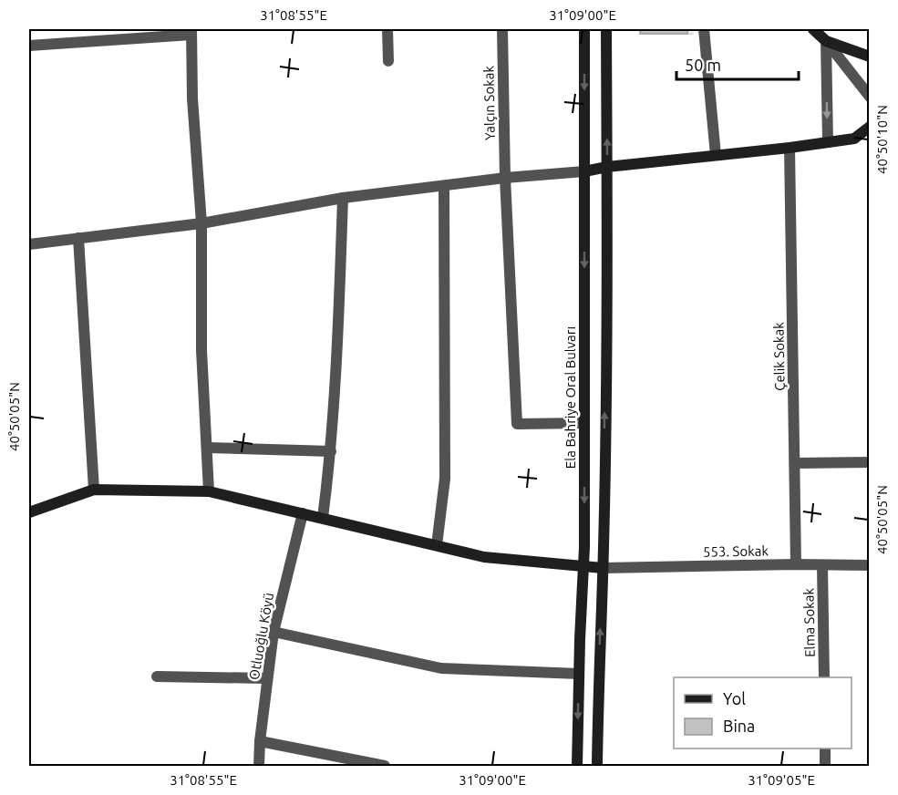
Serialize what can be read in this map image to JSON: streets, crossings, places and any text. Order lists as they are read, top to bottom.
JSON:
{
  "streets": {
    "main road": ["Ela Bahriye Oral Bulvarı"],
    "street": [
      "Yalçın Sokak",
      "Çelik Sokak",
      "553. Sokak",
      "Elma Sokak",
      "Otluoğlu Köyü"
    ]
  },
  "crossings": [
    ["Yalçın Sokak", "Ela Bahriye Oral Bulvarı"],
    ["Çelik Sokak", "553. Sokak"],
    ["553. Sokak", "Elma Sokak"]
  ],
  "legend": ["Yol", "Bina"],
  "scale_bar": "50 m",
  "coordinates": [
    "31°08'55\"E",
    "31°09'00\"E",
    "40°50'10\"N",
    "40°50'05\"N",
    "31°09'05\"E"
  ]
}
